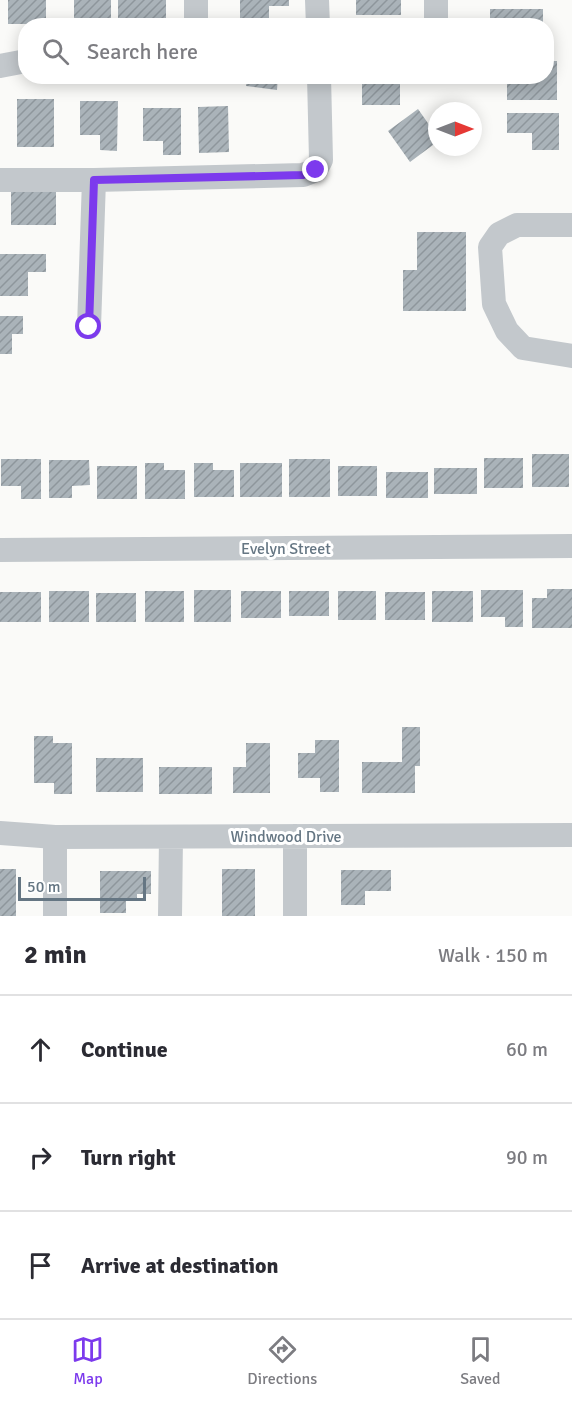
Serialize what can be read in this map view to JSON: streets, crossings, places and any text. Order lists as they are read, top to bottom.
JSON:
{
  "streets": {
    "street": ["Evelyn Street", "Windwood Drive"]
  },
  "scale_bar": "50 m",
  "north": "right",
  "page": {
    "search": "Search here",
    "scale": "50 m",
    "heading": ["2 min", "Walk · 150 m"],
    "list": [
      ["Continue", "60 m"],
      ["Turn right", "90 m"],
      "Arrive at destination"
    ],
    "nav": ["Map", "Directions", "Saved"]
  }
}
